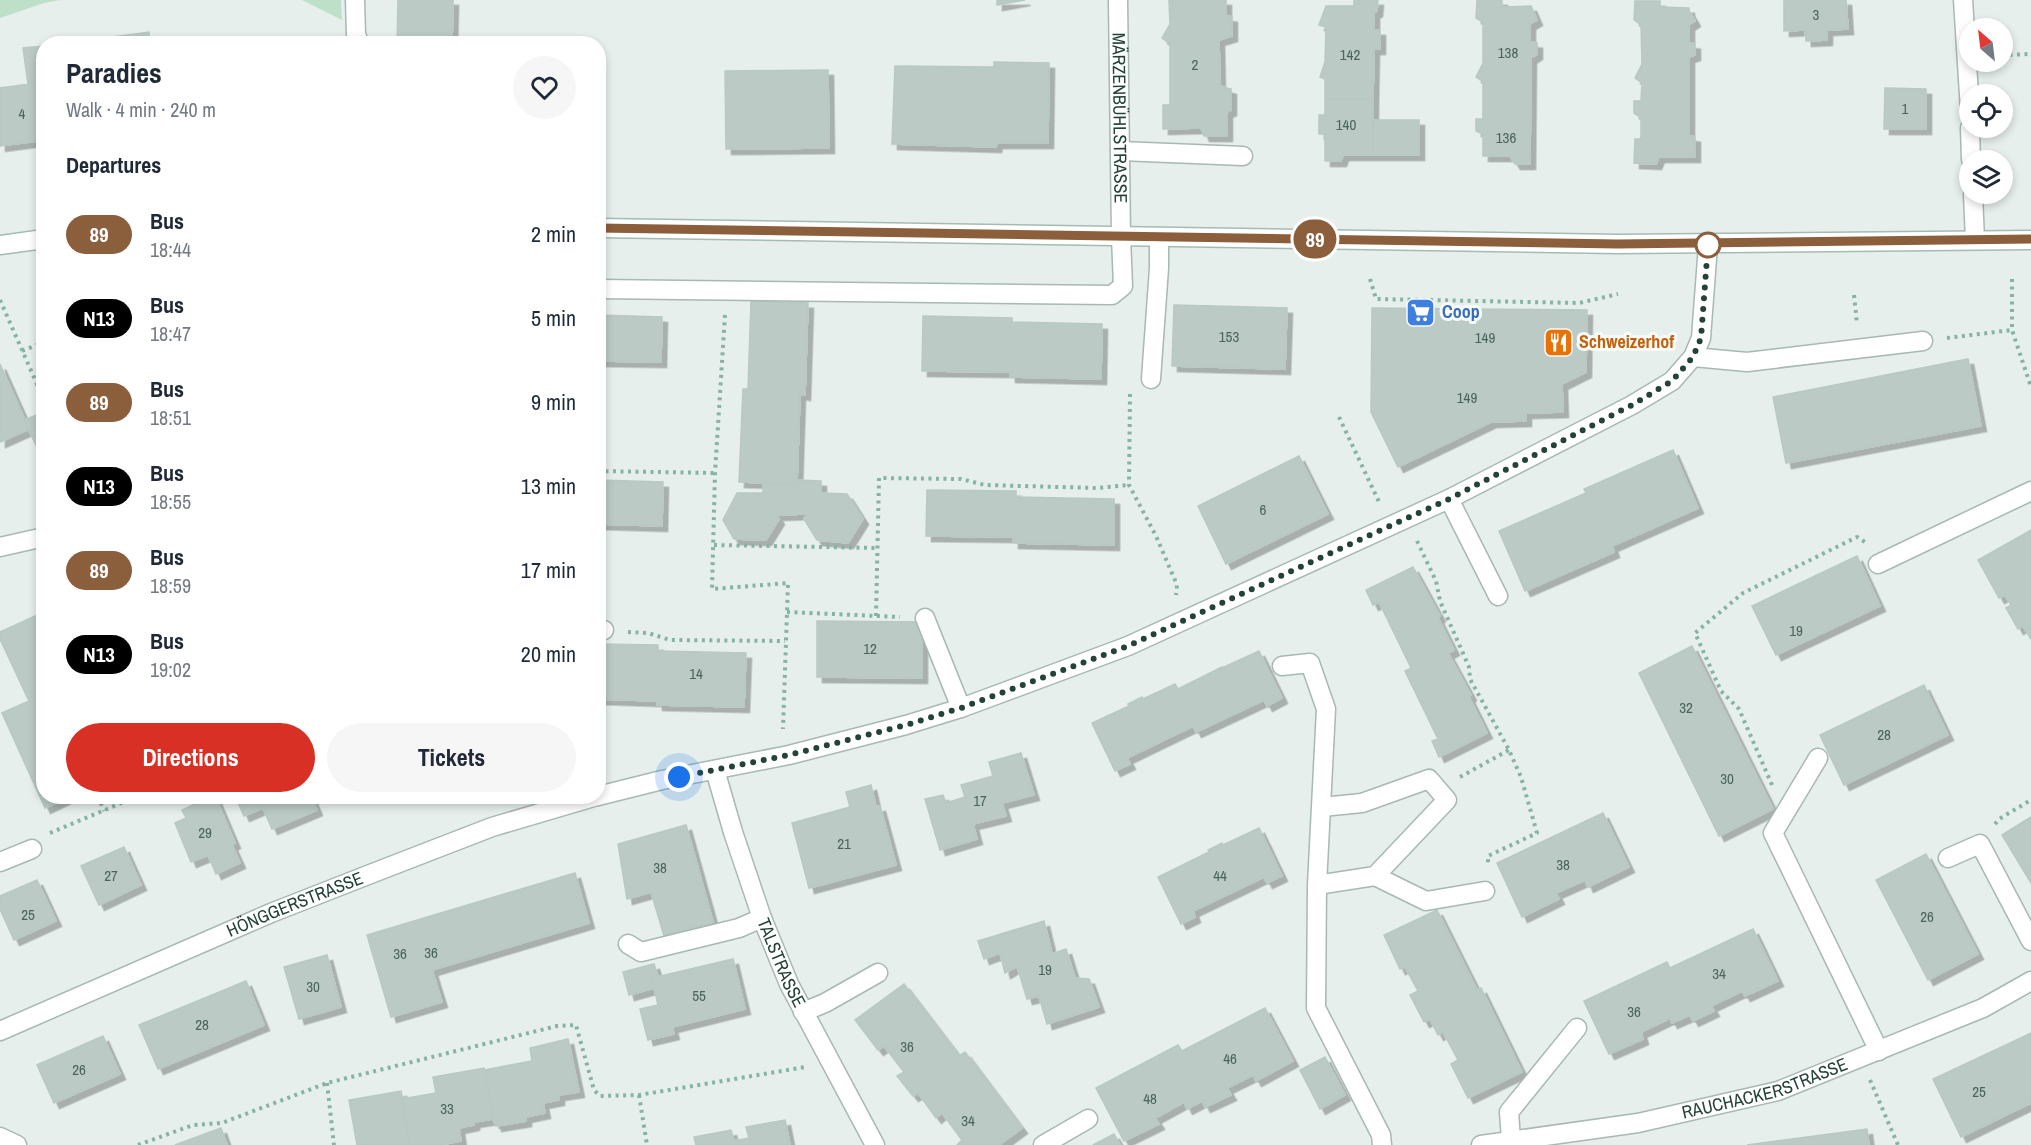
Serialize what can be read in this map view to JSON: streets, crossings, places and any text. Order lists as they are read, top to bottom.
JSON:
{
  "streets": {
    "street": [
      "MÄRZENBÜHLSTRASSE",
      "HÖNGGERSTRASSE",
      "TALSTRASSE",
      "RAUCHACKERSTRASSE"
    ]
  },
  "crossings": [
    ["HÖNGGERSTRASSE", "TALSTRASSE"]
  ],
  "places": {
    "supermarket": ["Coop"],
    "restaurant": ["Schweizerhof"]
  },
  "lines": ["bus line 89"],
  "house_numbers": [
    "3",
    "138",
    "142",
    "2",
    "1",
    "4",
    "140",
    "136",
    "153",
    "149",
    "149",
    "6",
    "19",
    "12",
    "14",
    "32",
    "28",
    "30",
    "17",
    "29",
    "21",
    "38",
    "38",
    "27",
    "44",
    "25",
    "26",
    "36",
    "36",
    "19",
    "34",
    "30",
    "55",
    "36",
    "28",
    "36",
    "46",
    "26",
    "25",
    "48",
    "33",
    "34"
  ],
  "north": "top left",
  "page": {
    "on_map": "89",
    "heading": [
      ["Paradies", "Walk · 4 min · 240 m"],
      "Departures"
    ],
    "list": [
      {
        "mark": "89",
        "name": "Bus",
        "note": "18:44",
        "value": "2 min"
      },
      {
        "mark": "N13",
        "name": "Bus",
        "note": "18:47",
        "value": "5 min"
      },
      {
        "mark": "89",
        "name": "Bus",
        "note": "18:51",
        "value": "9 min"
      },
      {
        "mark": "N13",
        "name": "Bus",
        "note": "18:55",
        "value": "13 min"
      },
      {
        "mark": "89",
        "name": "Bus",
        "note": "18:59",
        "value": "17 min"
      },
      {
        "mark": "N13",
        "name": "Bus",
        "note": "19:02",
        "value": "20 min"
      }
    ],
    "buttons": ["Directions", "Tickets"]
  }
}
